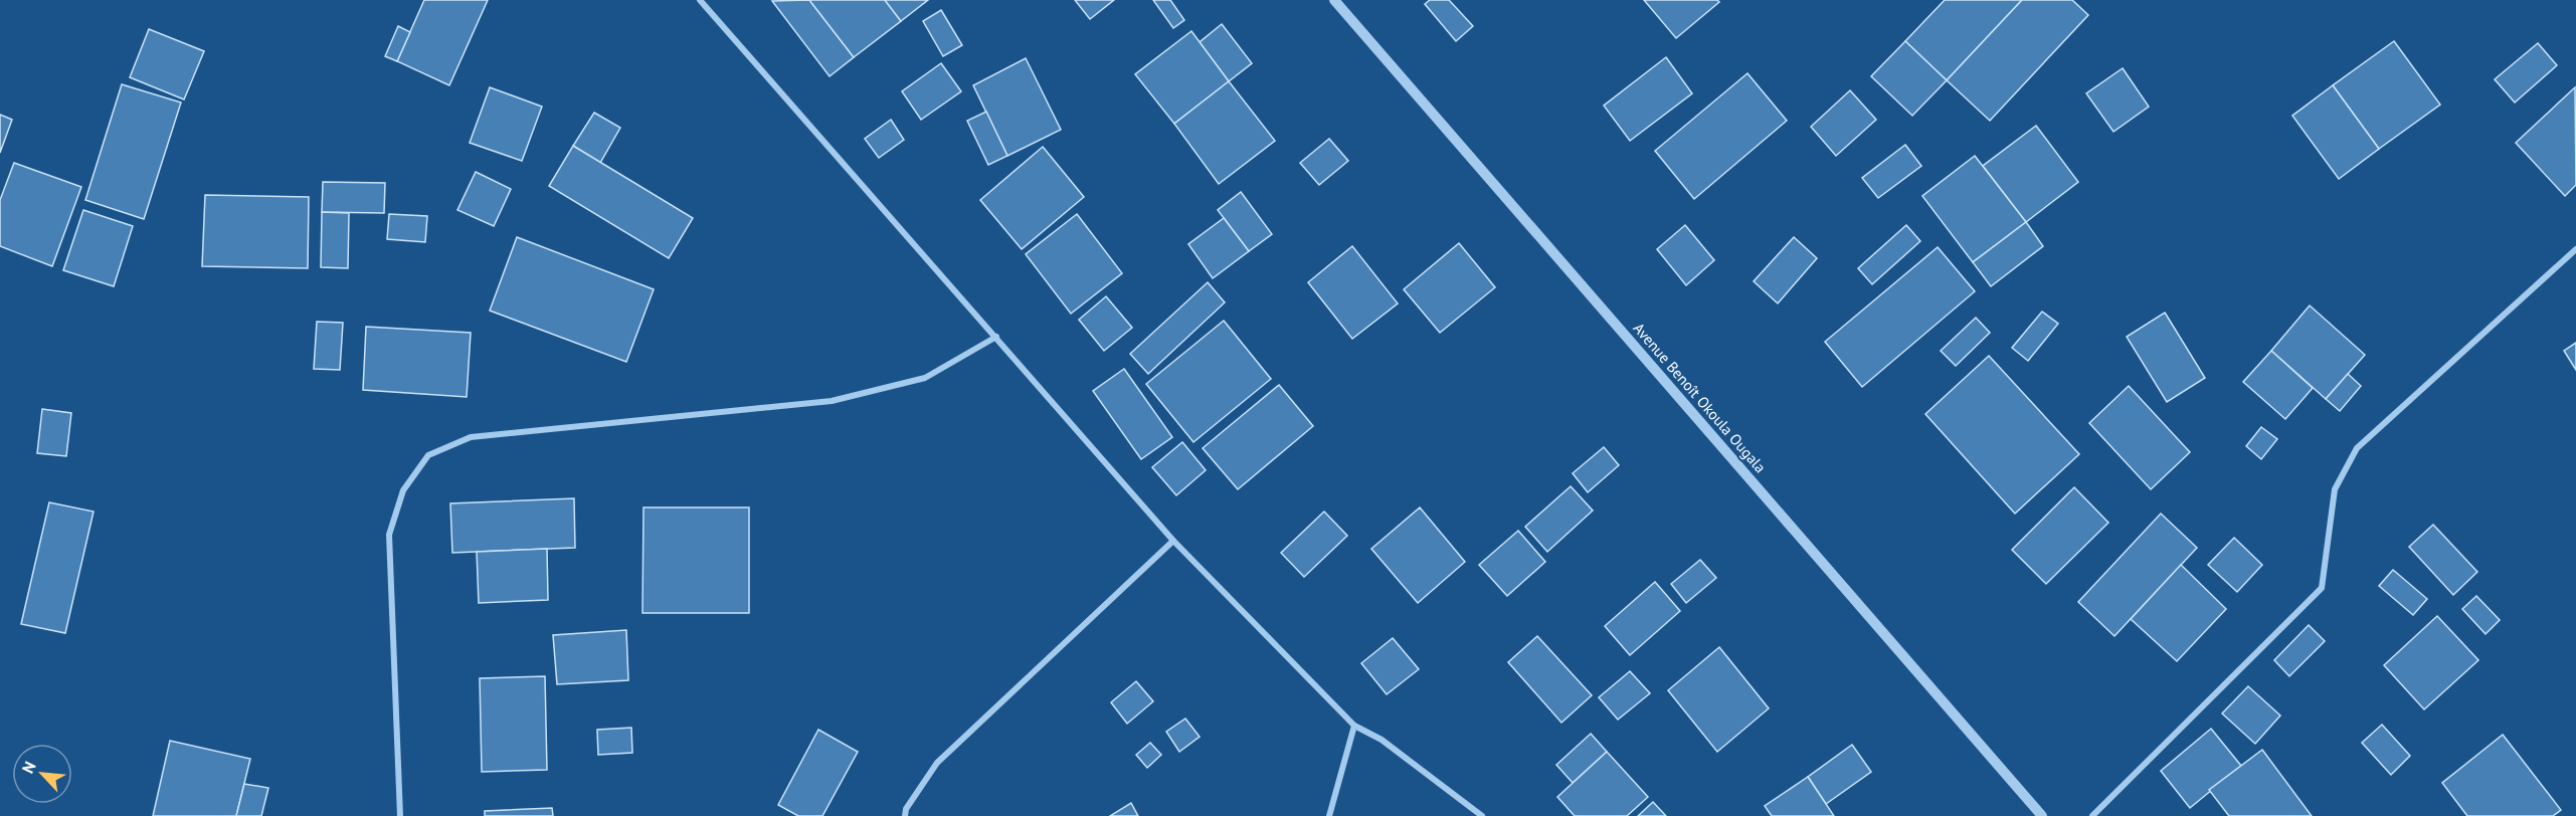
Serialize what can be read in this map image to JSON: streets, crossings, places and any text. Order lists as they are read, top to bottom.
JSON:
{
  "streets": {
    "street": ["Avenue Benoît Okoula Ougala"]
  },
  "north": "top left"
}
